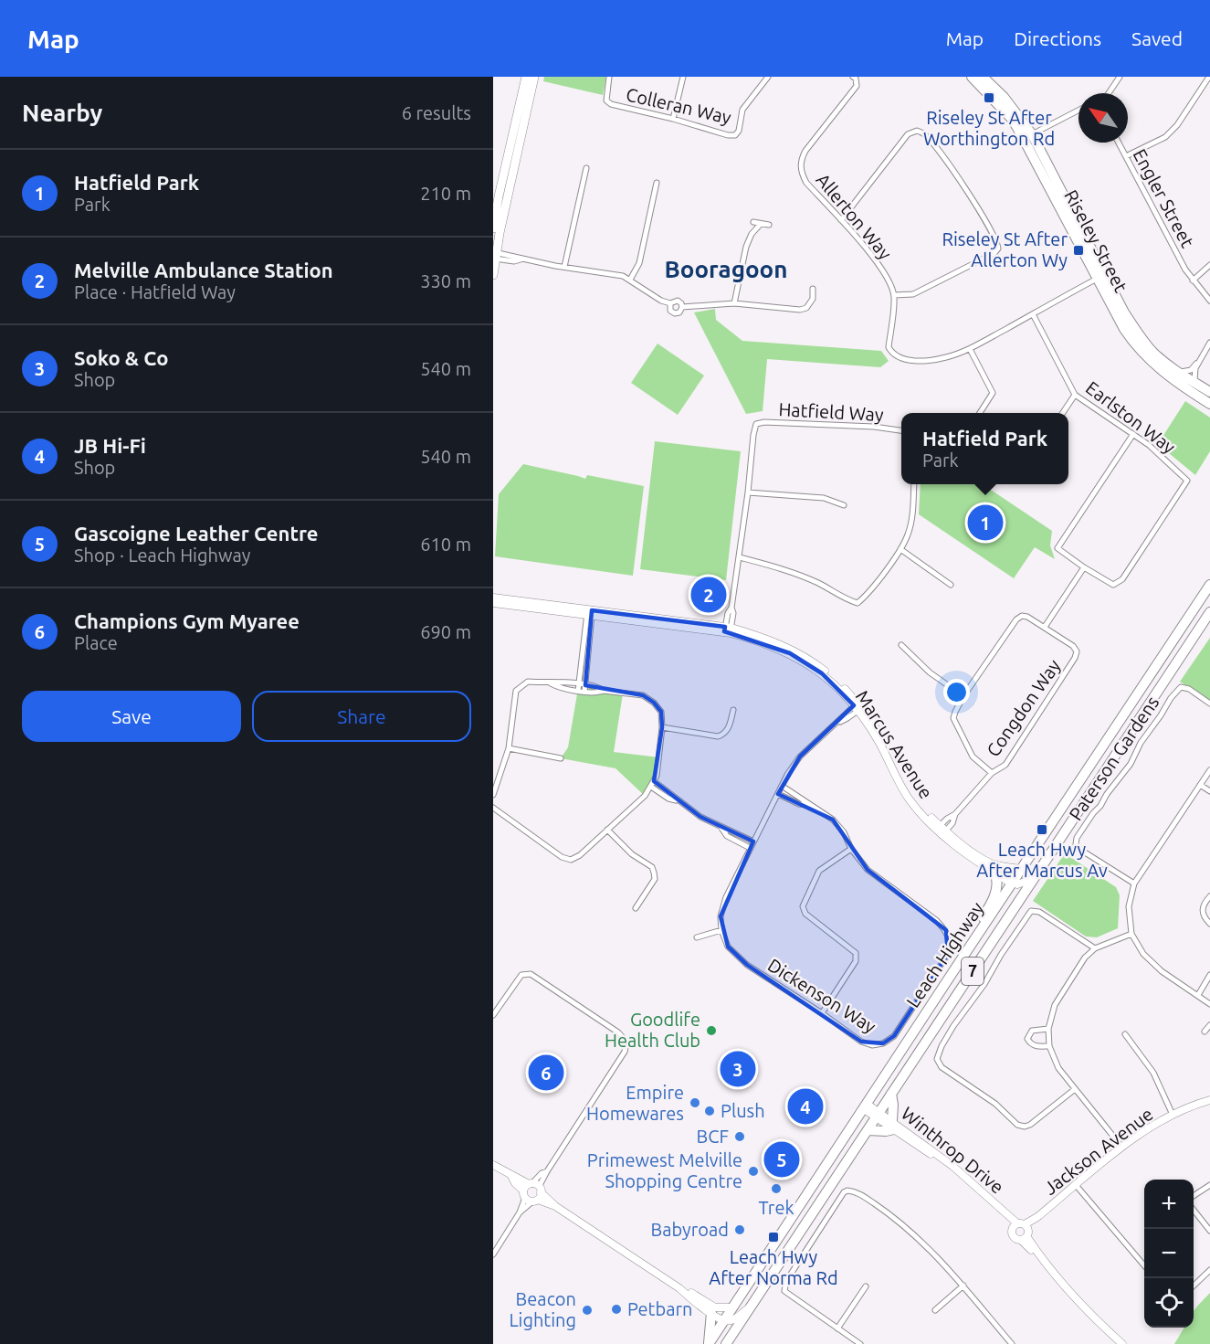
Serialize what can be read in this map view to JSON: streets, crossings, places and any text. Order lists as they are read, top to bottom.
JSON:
{
  "streets": {
    "highway": ["Riseley Street", "Leach Highway", "7"],
    "street": [
      "Colleran Way",
      "Engler Street",
      "Allerton Way",
      "Hatfield Way",
      "Earlston Way",
      "Congdon Way",
      "Marcus Avenue",
      "Paterson Gardens",
      "Dickenson Way",
      "Winthrop Drive",
      "Jackson Avenue"
    ]
  },
  "crossings": [
    ["Allerton Way", "Riseley Street"],
    ["Allerton Way", "Earlston Way"],
    ["Hatfield Way", "Marcus Avenue"],
    ["Congdon Way", "Marcus Avenue"],
    ["Marcus Avenue", "Leach Highway"],
    ["Leach Highway", "Winthrop Drive"],
    ["Winthrop Drive", "Jackson Avenue"]
  ],
  "districts": ["Booragoon"],
  "places": {
    "transit": [
      "Riseley St After Worthington Rd",
      "Riseley St After Allerton Wy",
      "Leach Hwy After Marcus Av",
      "Leach Hwy After Norma Rd"
    ],
    "other": [
      "Goodlife Health Club",
      "Empire Homewares",
      "Plush",
      "BCF",
      "Primewest Melville Shopping Centre",
      "Trek",
      "Babyroad",
      "Petbarn",
      "Beacon Lighting"
    ]
  },
  "north": "top left",
  "page": {
    "header": "Map",
    "nav": ["Map", "Directions", "Saved"],
    "heading": ["Nearby", "6 results"],
    "list": [
      {
        "mark": "1",
        "name": "Hatfield Park",
        "note": "Park",
        "value": "210 m"
      },
      {
        "mark": "2",
        "name": "Melville Ambulance Station",
        "note": "Place · Hatfield Way",
        "value": "330 m"
      },
      {
        "mark": "3",
        "name": "Soko & Co",
        "note": "Shop",
        "value": "540 m"
      },
      {
        "mark": "4",
        "name": "JB Hi-Fi",
        "note": "Shop",
        "value": "540 m"
      },
      {
        "mark": "5",
        "name": "Gascoigne Leather Centre",
        "note": "Shop · Leach Highway",
        "value": "610 m"
      },
      {
        "mark": "6",
        "name": "Champions Gym Myaree",
        "note": "Place",
        "value": "690 m"
      }
    ],
    "popup": ["Hatfield Park", "Park"],
    "pins": [
      "1",
      "2",
      "3",
      "6",
      "4",
      "5"
    ],
    "buttons": ["Save", "Share"],
    "map_buttons": ["+", "−"]
  }
}
